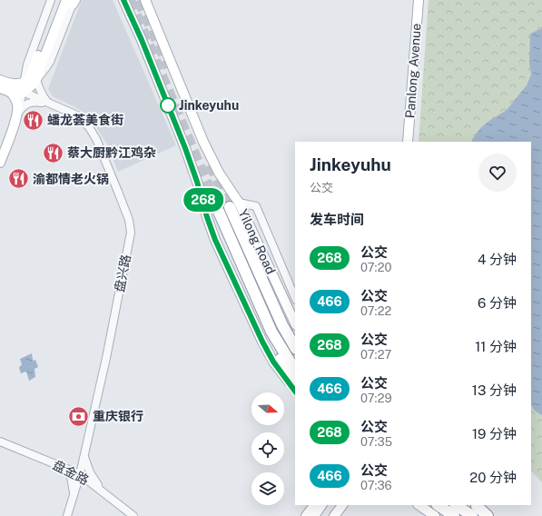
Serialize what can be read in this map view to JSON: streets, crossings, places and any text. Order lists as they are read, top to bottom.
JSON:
{
  "streets": {
    "highway": ["Yilong Road"],
    "main road": ["Panlong Avenue"],
    "street": ["盘兴路", "盘金路"]
  },
  "crossings": [
    ["盘兴路", "盘金路"]
  ],
  "places": {
    "other": ["Jinkeyuhu"],
    "restaurant": ["蟠龙荟美食街", "蔡大厨黔江鸡杂", "渝都情老火锅"],
    "bank": ["重庆银行"]
  },
  "lines": ["bus line 268"],
  "north": "right",
  "page": {
    "on_map": "268",
    "heading": [
      ["Jinkeyuhu", "公交"],
      "发车时间"
    ],
    "list": [
      {
        "mark": "268",
        "name": "公交",
        "note": "07:20",
        "value": "4 分钟"
      },
      {
        "mark": "466",
        "name": "公交",
        "note": "07:22",
        "value": "6 分钟"
      },
      {
        "mark": "268",
        "name": "公交",
        "note": "07:27",
        "value": "11 分钟"
      },
      {
        "mark": "466",
        "name": "公交",
        "note": "07:29",
        "value": "13 分钟"
      },
      {
        "mark": "268",
        "name": "公交",
        "note": "07:35",
        "value": "19 分钟"
      },
      {
        "mark": "466",
        "name": "公交",
        "note": "07:36",
        "value": "20 分钟"
      }
    ]
  }
}
